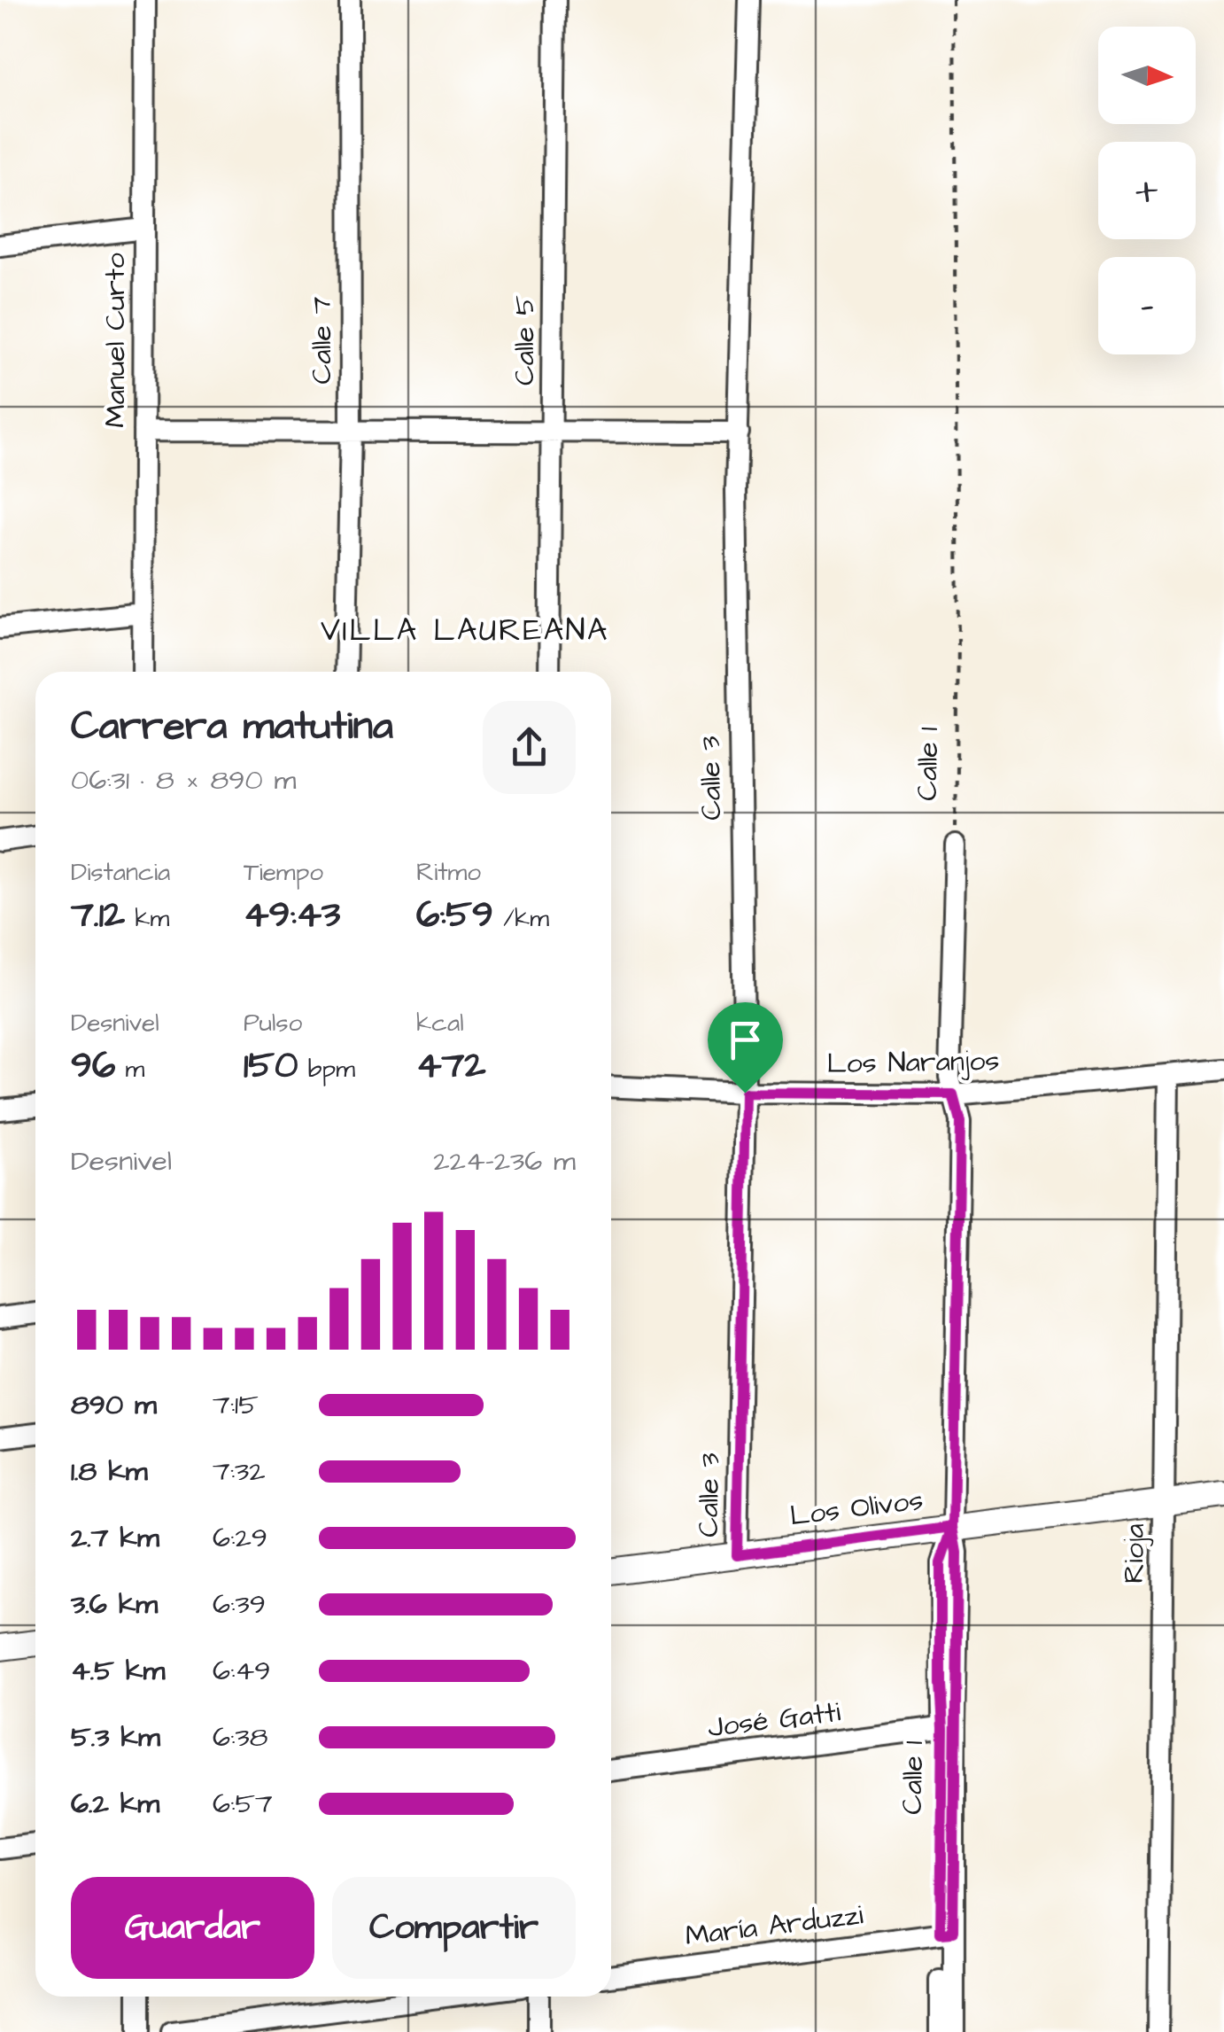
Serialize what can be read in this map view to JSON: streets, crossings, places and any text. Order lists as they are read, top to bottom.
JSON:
{
  "streets": {
    "street": [
      "Manuel Curto",
      "Calle 7",
      "Calle 5",
      "Calle 1",
      "Calle 3",
      "Los Naranjos",
      "Los Olivos",
      "Rioja",
      "José Gatti",
      "María Arduzzi"
    ]
  },
  "crossings": [
    ["Calle 1", "Los Naranjos"],
    ["Calle 1", "Los Olivos"],
    ["Calle 1", "José Gatti"],
    ["Calle 1", "María Arduzzi"],
    ["Calle 3", "Los Naranjos"],
    ["Calle 3", "Los Olivos"],
    ["Los Naranjos", "Rioja"],
    ["Los Olivos", "Rioja"]
  ],
  "districts": ["VILLA LAUREANA"],
  "north": "right",
  "page": {
    "map_buttons": ["+", "−"],
    "heading": ["Carrera matutina", "06:31 · 8 × 890 m"],
    "stats": [
      ["Distancia", "7.12 km"],
      ["Tiempo", "49:43"],
      ["Ritmo", "6:59 /km"],
      ["Desnivel", "96 m"],
      ["Pulso", "150 bpm"],
      ["kcal", "472"]
    ],
    "chart": ["Desnivel", "224–236 m"],
    "list": [
      {
        "name": "890 m",
        "note": "7:15"
      },
      {
        "name": "1.8 km",
        "note": "7:32"
      },
      {
        "name": "2.7 km",
        "note": "6:29"
      },
      {
        "name": "3.6 km",
        "note": "6:39"
      },
      {
        "name": "4.5 km",
        "note": "6:49"
      },
      {
        "name": "5.3 km",
        "note": "6:38"
      },
      {
        "name": "6.2 km",
        "note": "6:57"
      }
    ],
    "buttons": ["Guardar", "Compartir"]
  }
}
